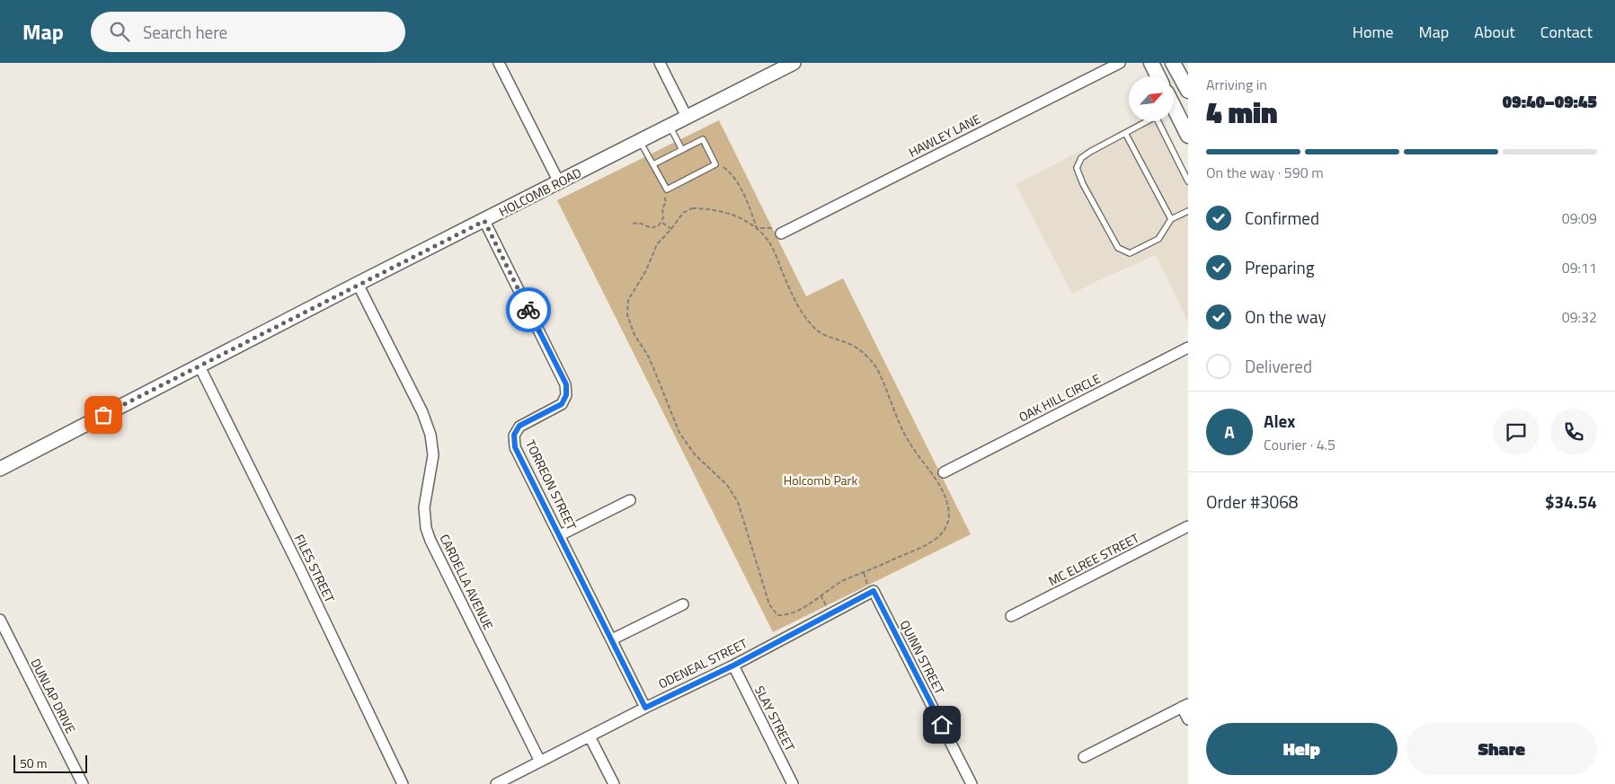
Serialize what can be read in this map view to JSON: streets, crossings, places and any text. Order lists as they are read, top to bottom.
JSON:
{
  "streets": {
    "street": [
      "HAWLEY LANE",
      "HOLCOMB ROAD",
      "OAK HILL CIRCLE",
      "TORREON STREET",
      "MC ELREE STREET",
      "FILES STREET",
      "CARDELLA AVENUE",
      "QUINN STREET",
      "ODENEAL STREET",
      "DUNLAP DRIVE",
      "SLAY STREET"
    ]
  },
  "crossings": [
    ["HOLCOMB ROAD", "TORREON STREET"],
    ["HOLCOMB ROAD", "FILES STREET"],
    ["HOLCOMB ROAD", "CARDELLA AVENUE"],
    ["TORREON STREET", "ODENEAL STREET"],
    ["CARDELLA AVENUE", "ODENEAL STREET"],
    ["QUINN STREET", "ODENEAL STREET"],
    ["ODENEAL STREET", "SLAY STREET"]
  ],
  "parks": ["Holcomb Park"],
  "scale_bar": "50 m",
  "north": "top right",
  "page": {
    "header": "Map",
    "search": "Search here",
    "nav": [
      "Home",
      "Map",
      "About",
      "Contact"
    ],
    "heading": ["4 min", "Arriving in", "09:40–09:45"],
    "panel": [
      "Alex",
      "Courier · 4.5",
      "Order #3068",
      "$34.54"
    ],
    "bar": "On the way · 590 m",
    "list": [
      ["Confirmed", "09:09"],
      ["Preparing", "09:11"],
      ["On the way", "09:32"],
      "Delivered"
    ],
    "round": "A",
    "buttons": ["Help", "Share"],
    "scale": "50 m"
  }
}
